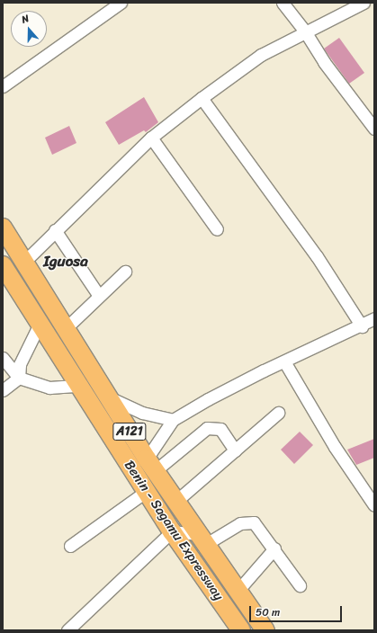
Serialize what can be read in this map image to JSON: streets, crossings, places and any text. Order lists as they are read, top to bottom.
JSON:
{
  "streets": {
    "highway": ["A121", "Benin - Sagamu Expressway"]
  },
  "districts": ["Iguosa"],
  "scale_bar": "50 m",
  "north": "top"
}
